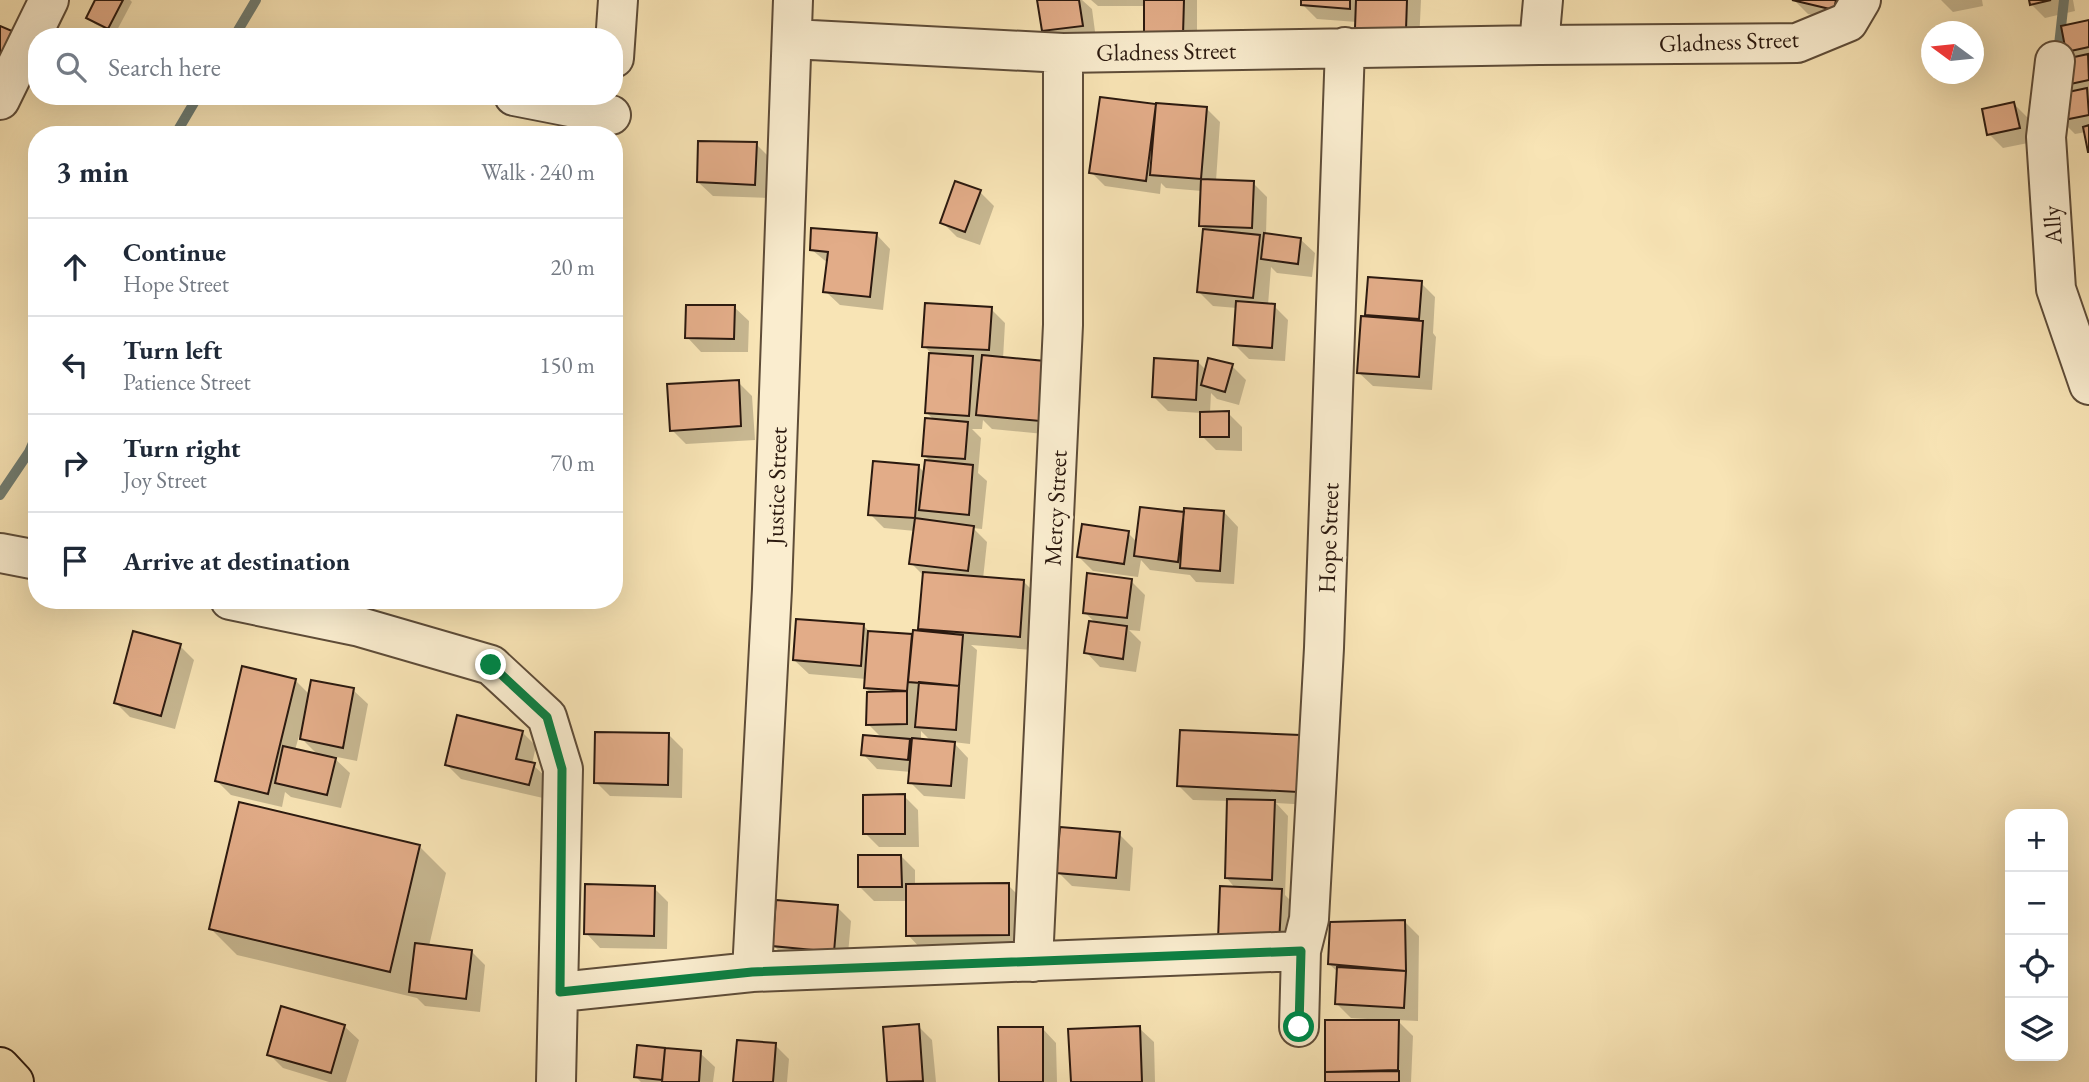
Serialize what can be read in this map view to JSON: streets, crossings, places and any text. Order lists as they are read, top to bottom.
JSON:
{
  "streets": {
    "street": [
      "Gladness Street",
      "Ally",
      "Justice Street",
      "Mercy Street",
      "Hope Street"
    ]
  },
  "crossings": [
    ["Gladness Street", "Justice Street"],
    ["Gladness Street", "Mercy Street"],
    ["Gladness Street", "Hope Street"]
  ],
  "north": "left",
  "page": {
    "search": "Search here",
    "heading": ["3 min", "Walk · 240 m"],
    "list": [
      ["Continue", "Hope Street", "20 m"],
      ["Turn left", "Patience Street", "150 m"],
      ["Turn right", "Joy Street", "70 m"],
      "Arrive at destination"
    ],
    "map_buttons": ["+", "−"]
  }
}
